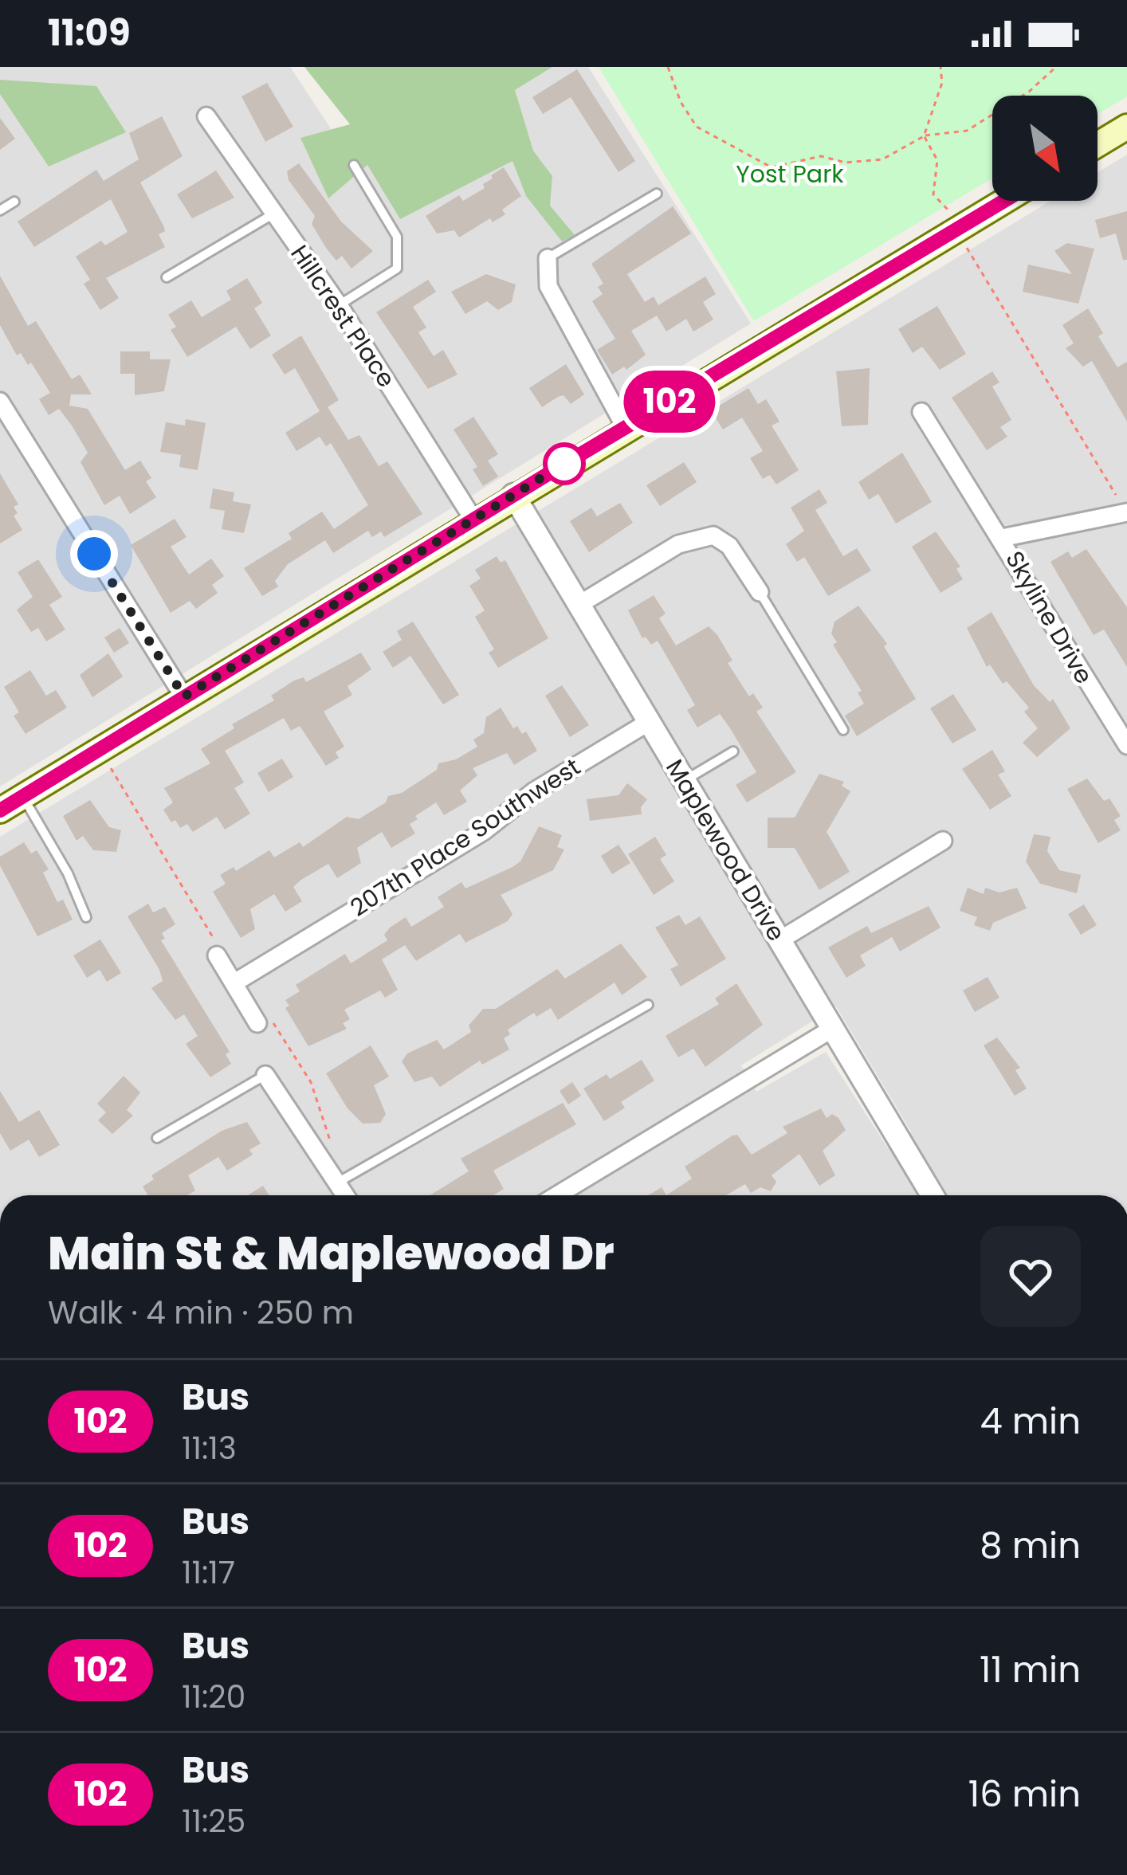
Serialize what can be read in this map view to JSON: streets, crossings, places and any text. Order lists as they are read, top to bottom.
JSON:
{
  "streets": {
    "street": [
      "Hillcrest Place",
      "Skyline Drive",
      "207th Place Southwest",
      "Maplewood Drive"
    ]
  },
  "crossings": [
    ["207th Place Southwest", "Maplewood Drive"]
  ],
  "parks": ["Yost Park"],
  "lines": ["bus line 102"],
  "north": "bottom right",
  "page": {
    "status": "11:09",
    "on_map": "102",
    "heading": ["Main St & Maplewood Dr", "Walk · 4 min · 250 m"],
    "list": [
      {
        "mark": "102",
        "name": "Bus",
        "note": "11:13",
        "value": "4 min"
      },
      {
        "mark": "102",
        "name": "Bus",
        "note": "11:17",
        "value": "8 min"
      },
      {
        "mark": "102",
        "name": "Bus",
        "note": "11:20",
        "value": "11 min"
      },
      {
        "mark": "102",
        "name": "Bus",
        "note": "11:25",
        "value": "16 min"
      }
    ]
  }
}
